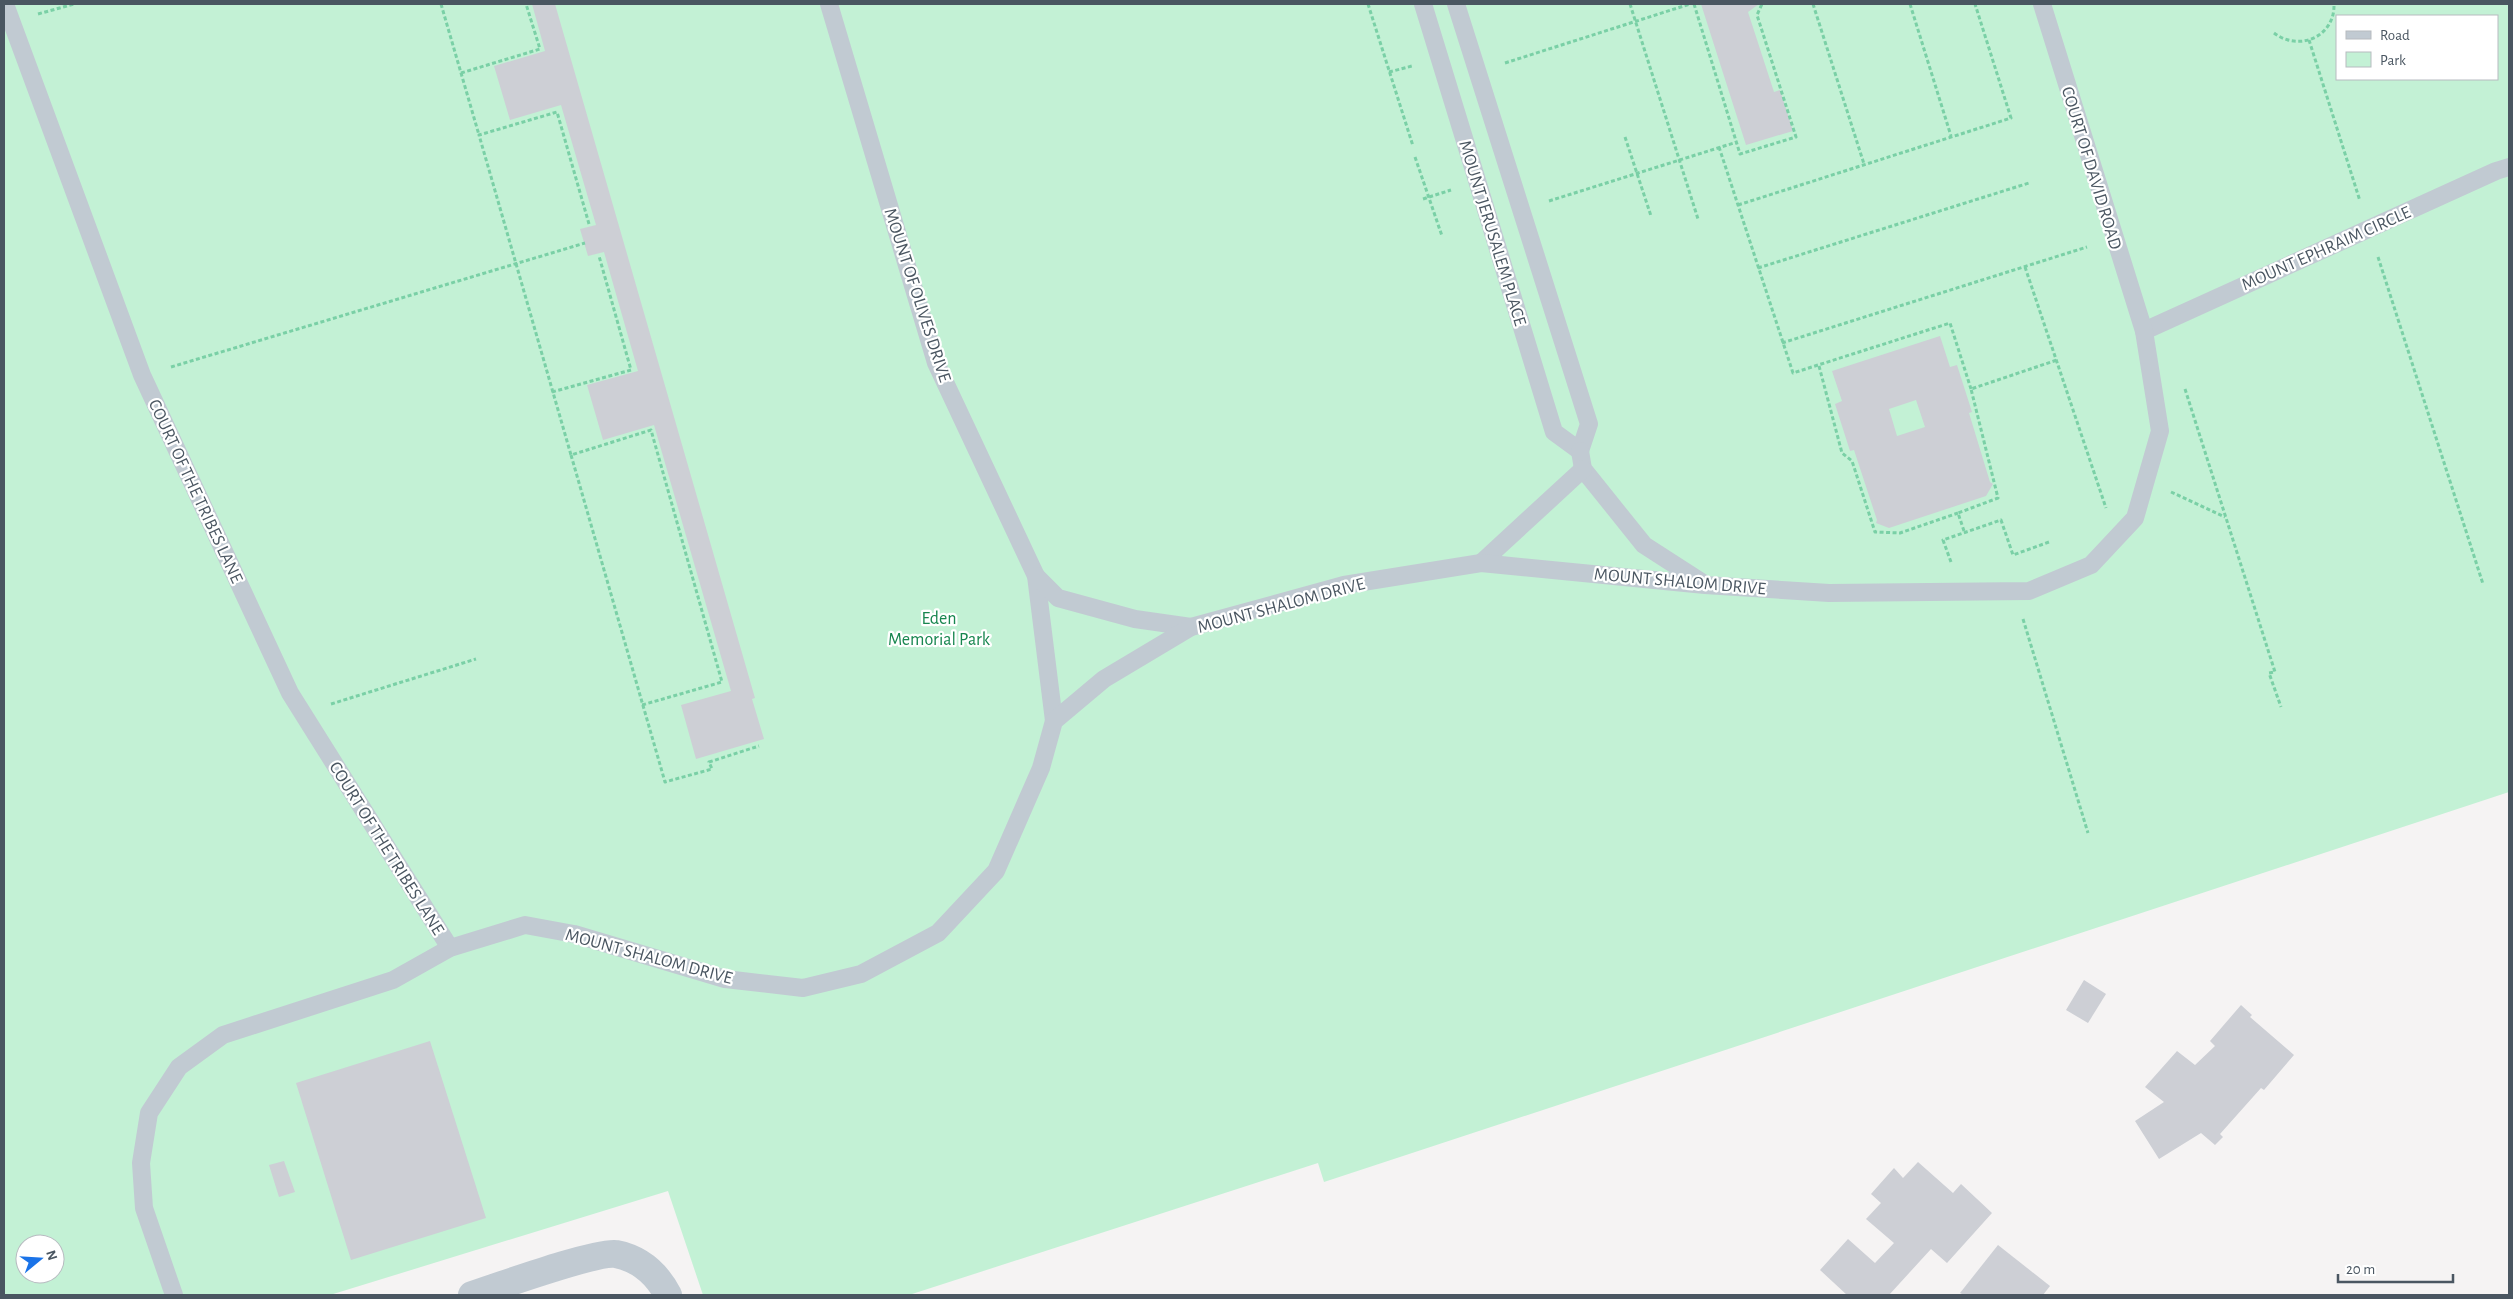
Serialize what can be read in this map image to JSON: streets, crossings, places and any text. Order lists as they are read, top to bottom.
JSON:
{
  "streets": {
    "lane": [
      "COURT OF DAVID ROAD",
      "MOUNT JERUSALEM PLACE",
      "MOUNT EPHRAIM CIRCLE",
      "MOUNT OF OLIVES DRIVE",
      "COURT OF THE TRIBES LANE",
      "MOUNT SHALOM DRIVE"
    ]
  },
  "crossings": [
    ["COURT OF DAVID ROAD", "MOUNT EPHRAIM CIRCLE"],
    ["COURT OF DAVID ROAD", "MOUNT SHALOM DRIVE"],
    ["MOUNT JERUSALEM PLACE", "MOUNT SHALOM DRIVE"],
    ["MOUNT EPHRAIM CIRCLE", "MOUNT SHALOM DRIVE"],
    ["MOUNT OF OLIVES DRIVE", "MOUNT SHALOM DRIVE"],
    ["COURT OF THE TRIBES LANE", "MOUNT SHALOM DRIVE"]
  ],
  "parks": ["Eden Memorial Park"],
  "legend": ["Road", "Park"],
  "scale_bar": "20 m",
  "north": "right"
}
